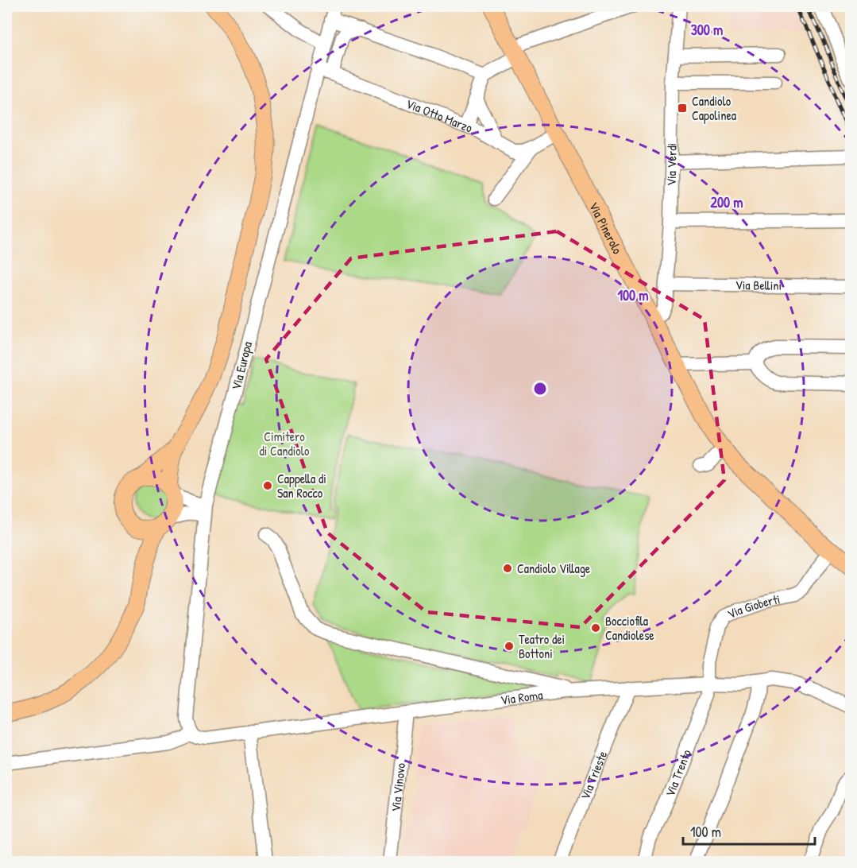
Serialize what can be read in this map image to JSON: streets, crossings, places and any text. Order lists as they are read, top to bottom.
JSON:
{
  "streets": {
    "main road": ["Via Pinerolo"],
    "street": [
      "Via Otto Marzo",
      "Via Verdi",
      "Via Bellini",
      "Via Europa",
      "Via Gioberti",
      "Via Roma",
      "Via Trento",
      "Via Trieste",
      "Via Vinovo"
    ]
  },
  "crossings": [
    ["Via Otto Marzo", "Via Pinerolo"],
    ["Via Otto Marzo", "Via Europa"],
    ["Via Verdi", "Via Pinerolo"],
    ["Via Verdi", "Via Bellini"],
    ["Via Pinerolo", "Via Gioberti"],
    ["Via Europa", "Via Roma"],
    ["Via Gioberti", "Via Roma"],
    ["Via Gioberti", "Via Trento"],
    ["Via Roma", "Via Trento"],
    ["Via Roma", "Via Trieste"],
    ["Via Roma", "Via Vinovo"]
  ],
  "parks": ["Cimitero di Candiolo"],
  "places": {
    "transit": ["Candiolo Capolinea"],
    "other": [
      "Cappella di San Rocco",
      "Candiolo Village",
      "Bocciofila Candiolese",
      "Teatro dei Bottoni"
    ]
  },
  "scale_bar": "100 m",
  "rings": ["300 m", "200 m", "100 m"]
}
